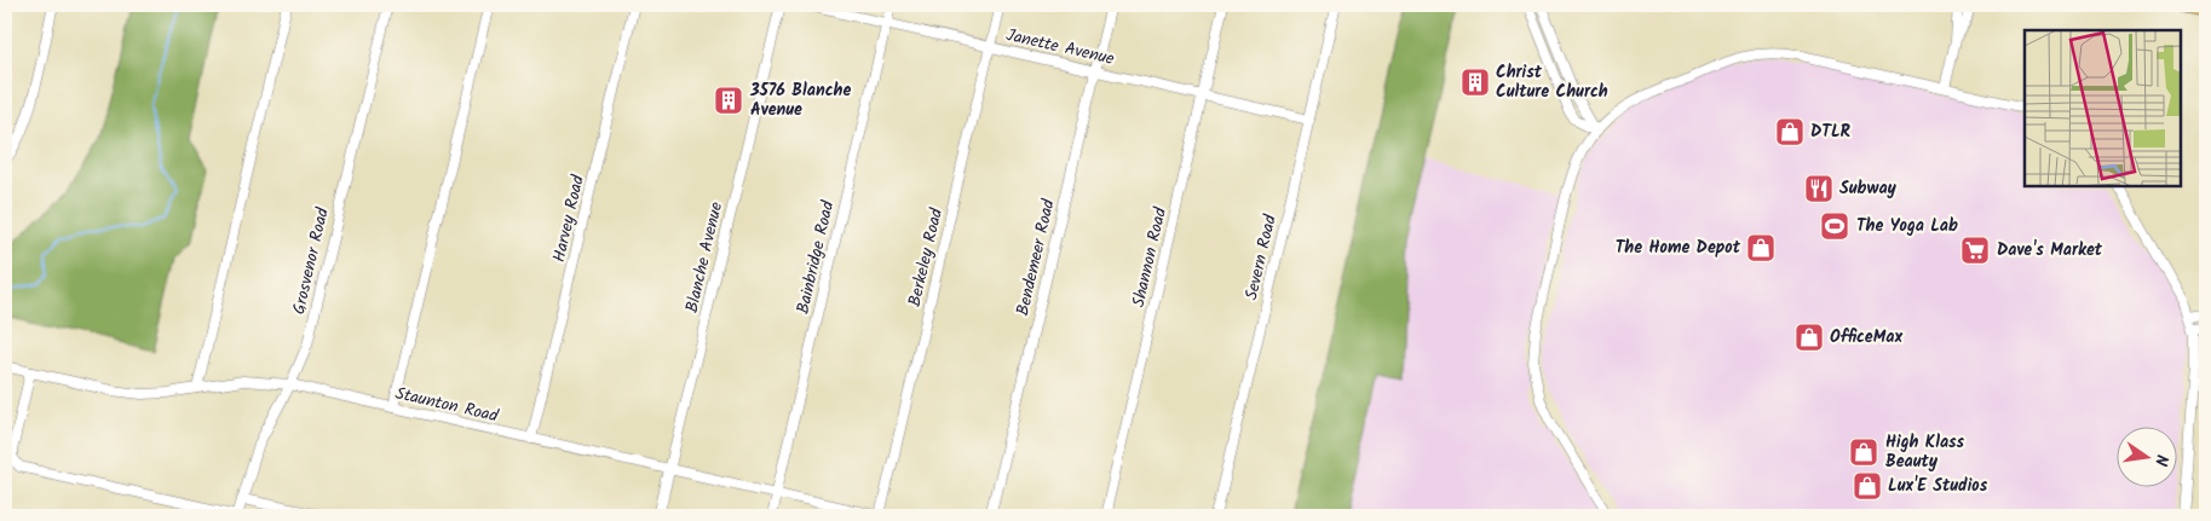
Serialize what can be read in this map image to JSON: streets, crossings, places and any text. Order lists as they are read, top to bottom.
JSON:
{
  "streets": {
    "street": [
      "Janette Avenue",
      "Harvey Road",
      "Blanche Avenue",
      "Bainbridge Road",
      "Berkeley Road",
      "Bendemeer Road",
      "Shannon Road",
      "Severn Road",
      "Grosvenor Road",
      "Staunton Road"
    ]
  },
  "crossings": [
    ["Janette Avenue", "Bainbridge Road"],
    ["Janette Avenue", "Berkeley Road"],
    ["Janette Avenue", "Bendemeer Road"],
    ["Janette Avenue", "Shannon Road"],
    ["Janette Avenue", "Severn Road"],
    ["Harvey Road", "Staunton Road"],
    ["Blanche Avenue", "Staunton Road"],
    ["Bainbridge Road", "Staunton Road"],
    ["Berkeley Road", "Staunton Road"],
    ["Grosvenor Road", "Staunton Road"]
  ],
  "places": {
    "building": ["Christ Culture Church", "3576 Blanche Avenue"],
    "shop": [
      "DTLR",
      "The Home Depot",
      "OfficeMax",
      "High Klass Beauty",
      "Lux'E Studios"
    ],
    "restaurant": ["Subway"],
    "sports": ["The Yoga Lab"],
    "supermarket": ["Dave's Market"]
  },
  "north": "right"
}
